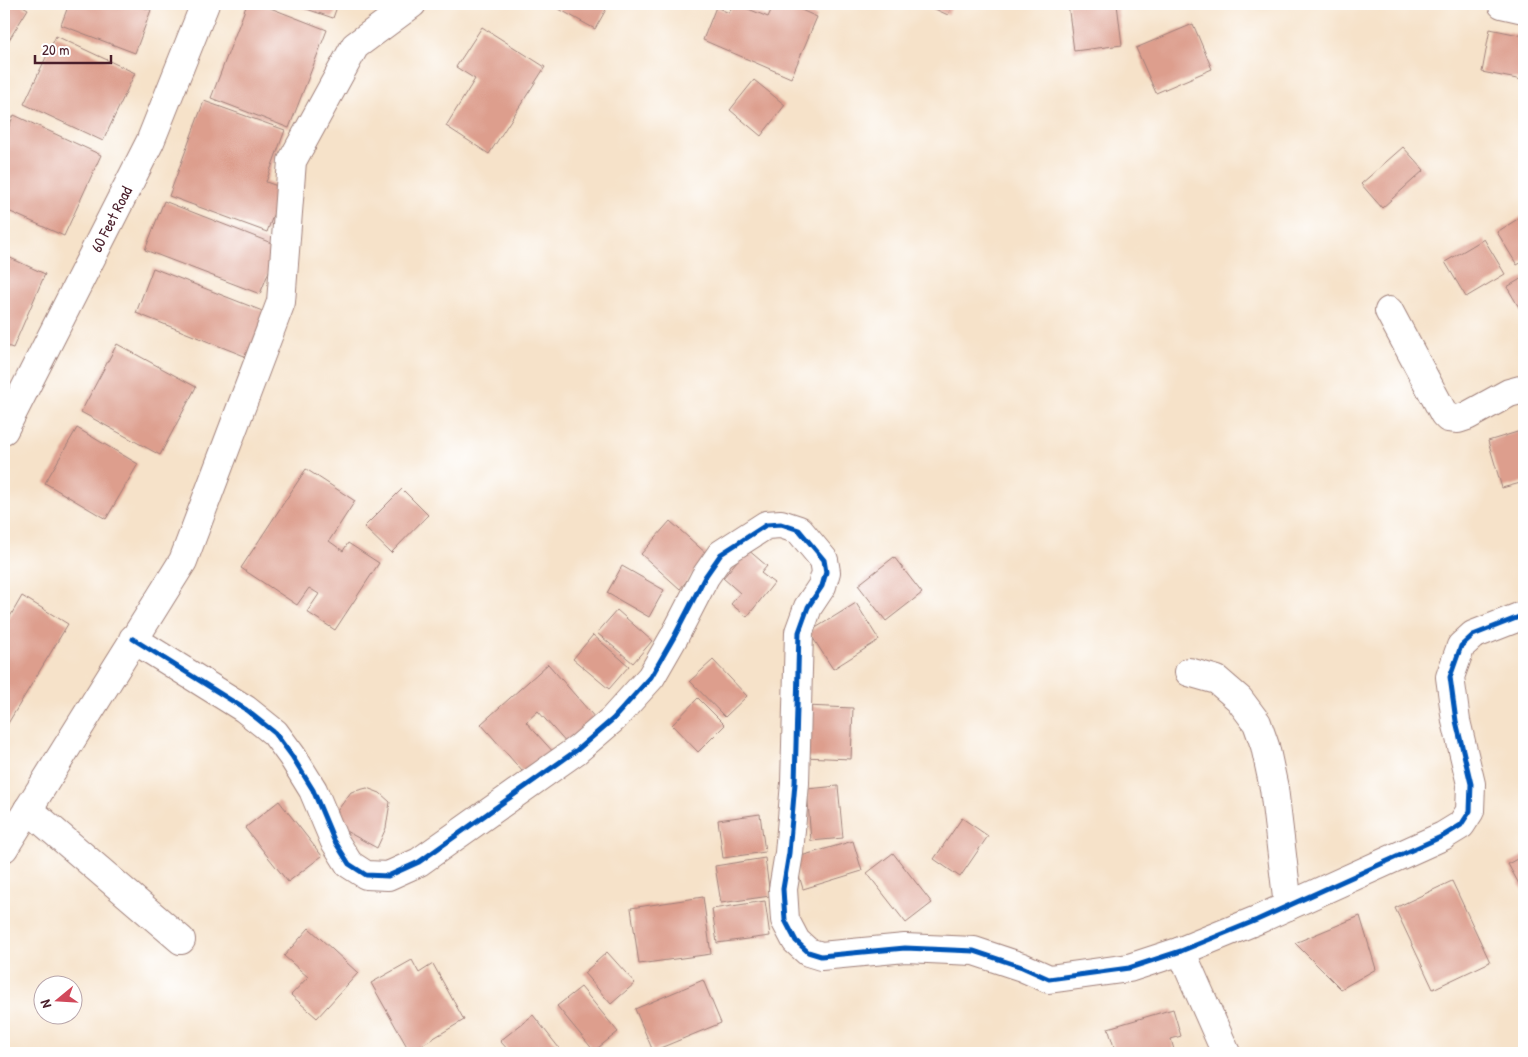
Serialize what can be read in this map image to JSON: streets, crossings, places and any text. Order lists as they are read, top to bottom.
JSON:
{
  "streets": {
    "street": ["60 Feet Road"]
  },
  "scale_bar": "20 m",
  "north": "left"
}
